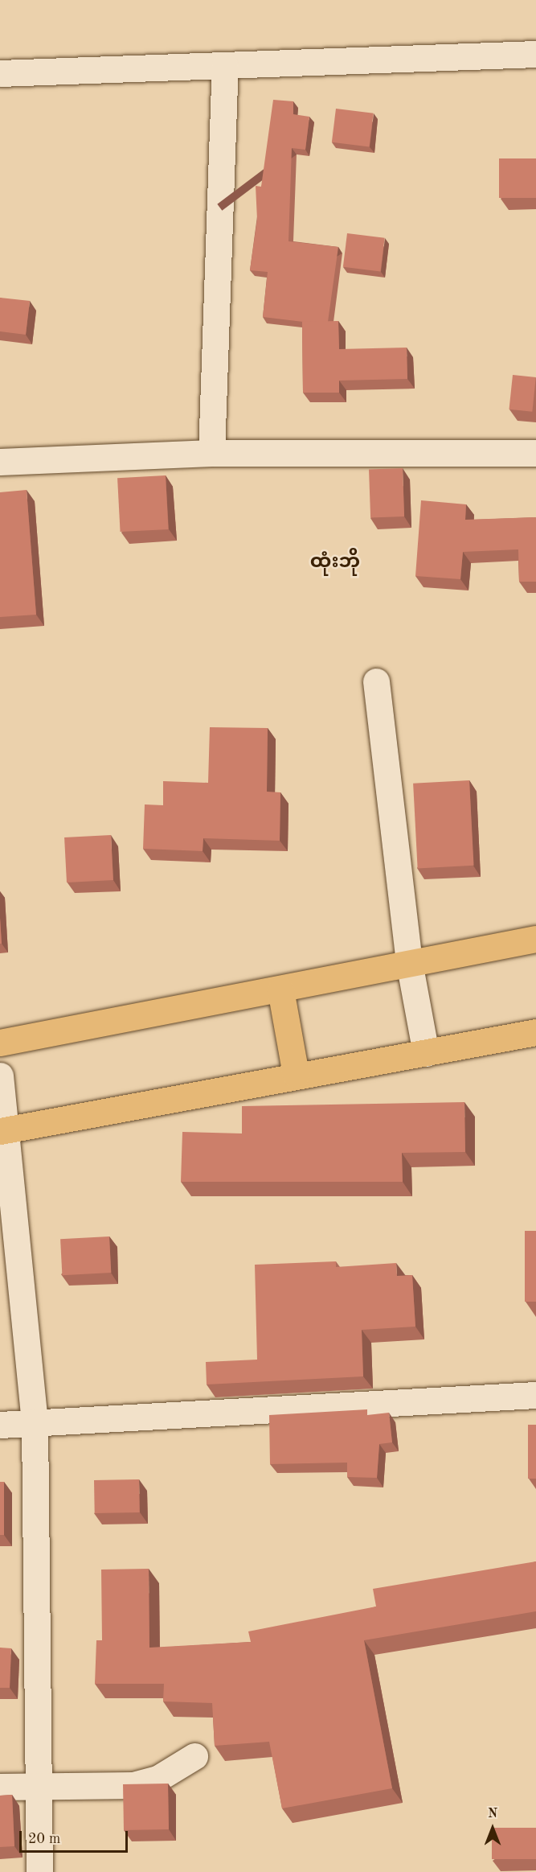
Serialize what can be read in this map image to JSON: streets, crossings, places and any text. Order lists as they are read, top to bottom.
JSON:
{
  "districts": ["ထုံးဘို"],
  "scale_bar": "20 m",
  "north": "top"
}
